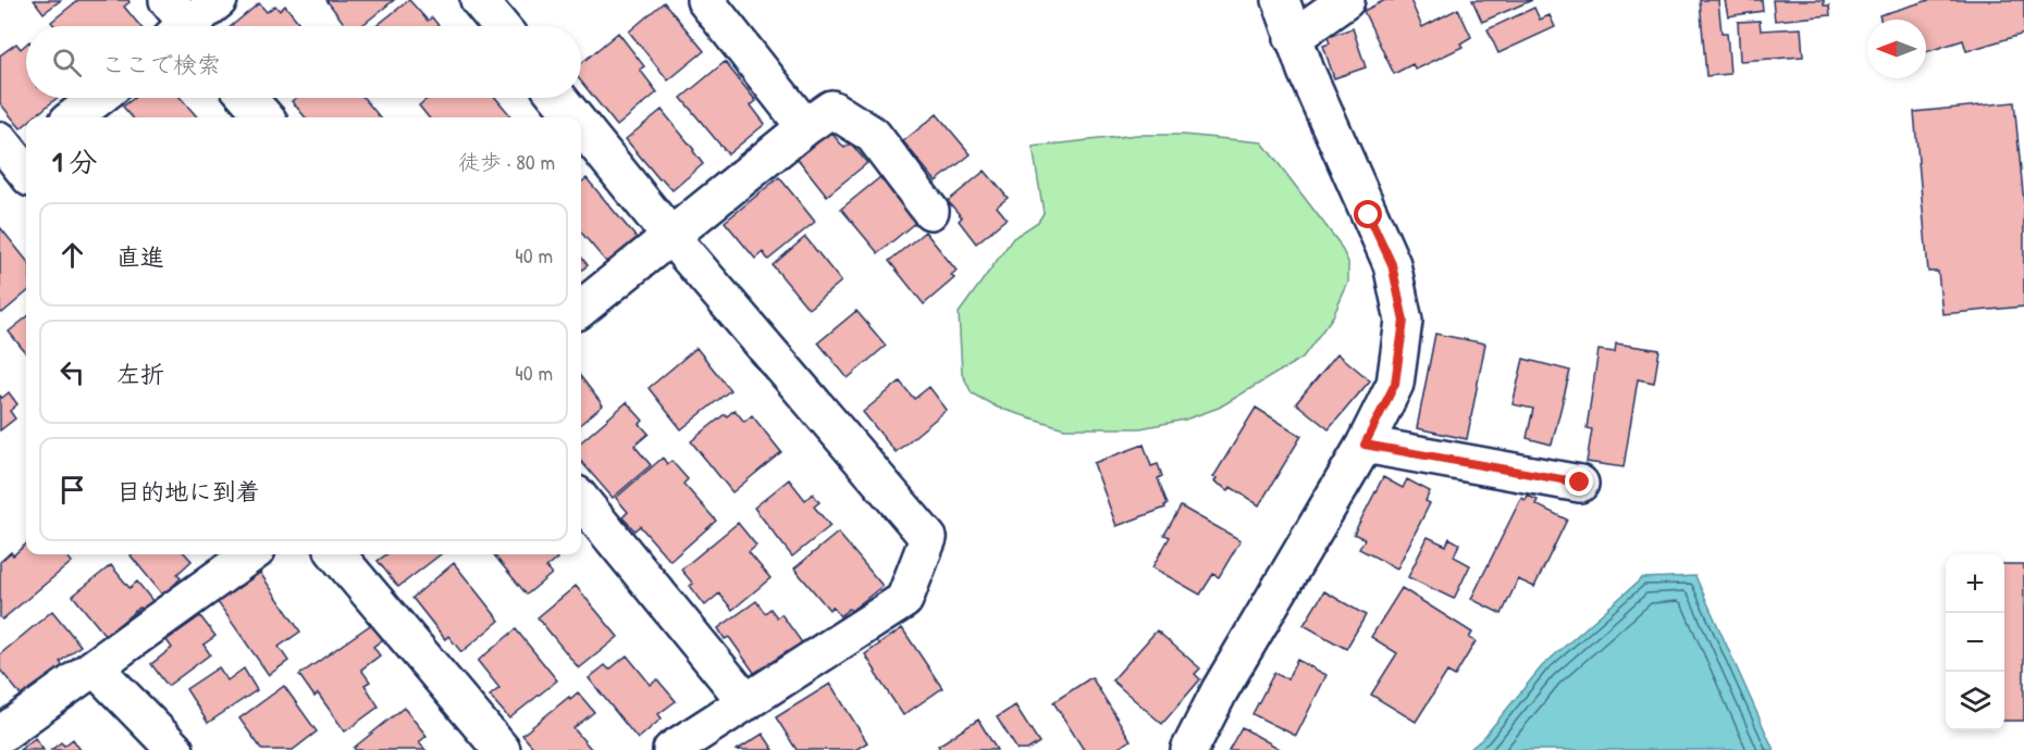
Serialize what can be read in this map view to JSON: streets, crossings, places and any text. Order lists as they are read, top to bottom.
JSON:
{
  "north": "left",
  "page": {
    "search": "ここで検索",
    "heading": ["1 分", "徒歩 · 80 m"],
    "list": [
      ["直進", "40 m"],
      ["左折", "40 m"],
      "目的地に到着"
    ],
    "map_buttons": ["+", "−"]
  }
}
